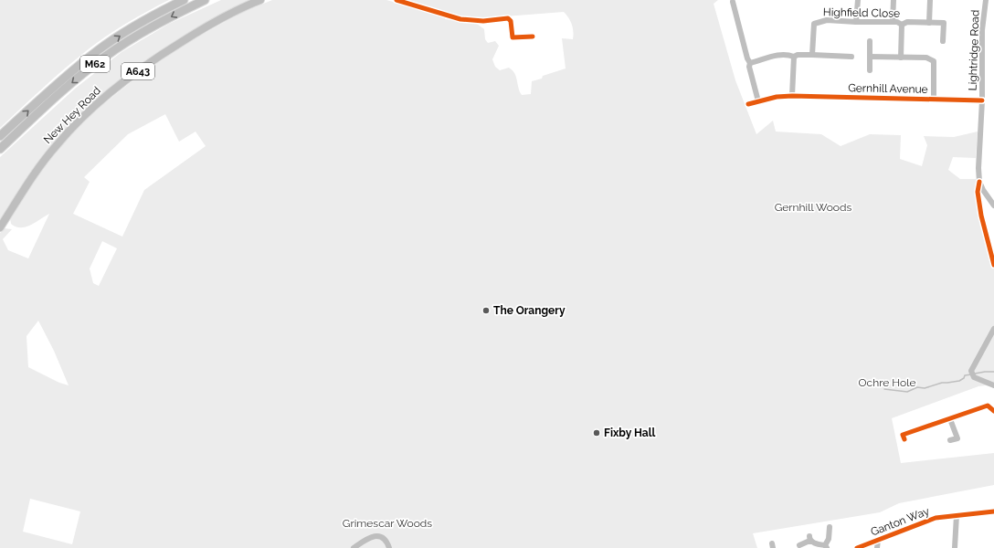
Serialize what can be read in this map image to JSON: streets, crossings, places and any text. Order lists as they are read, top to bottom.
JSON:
{
  "streets": {
    "highway": ["M62"],
    "main road": ["A643", "New Hey Road"],
    "street": [
      "Highfield Close",
      "Lightridge Road",
      "Gernhill Avenue",
      "Ganton Way"
    ]
  },
  "crossings": [
    ["Lightridge Road", "Gernhill Avenue"]
  ],
  "parks": ["Gernhill Woods", "Ochre Hole", "Grimescar Woods"],
  "places": ["The Orangery", "Fixby Hall"]
}
